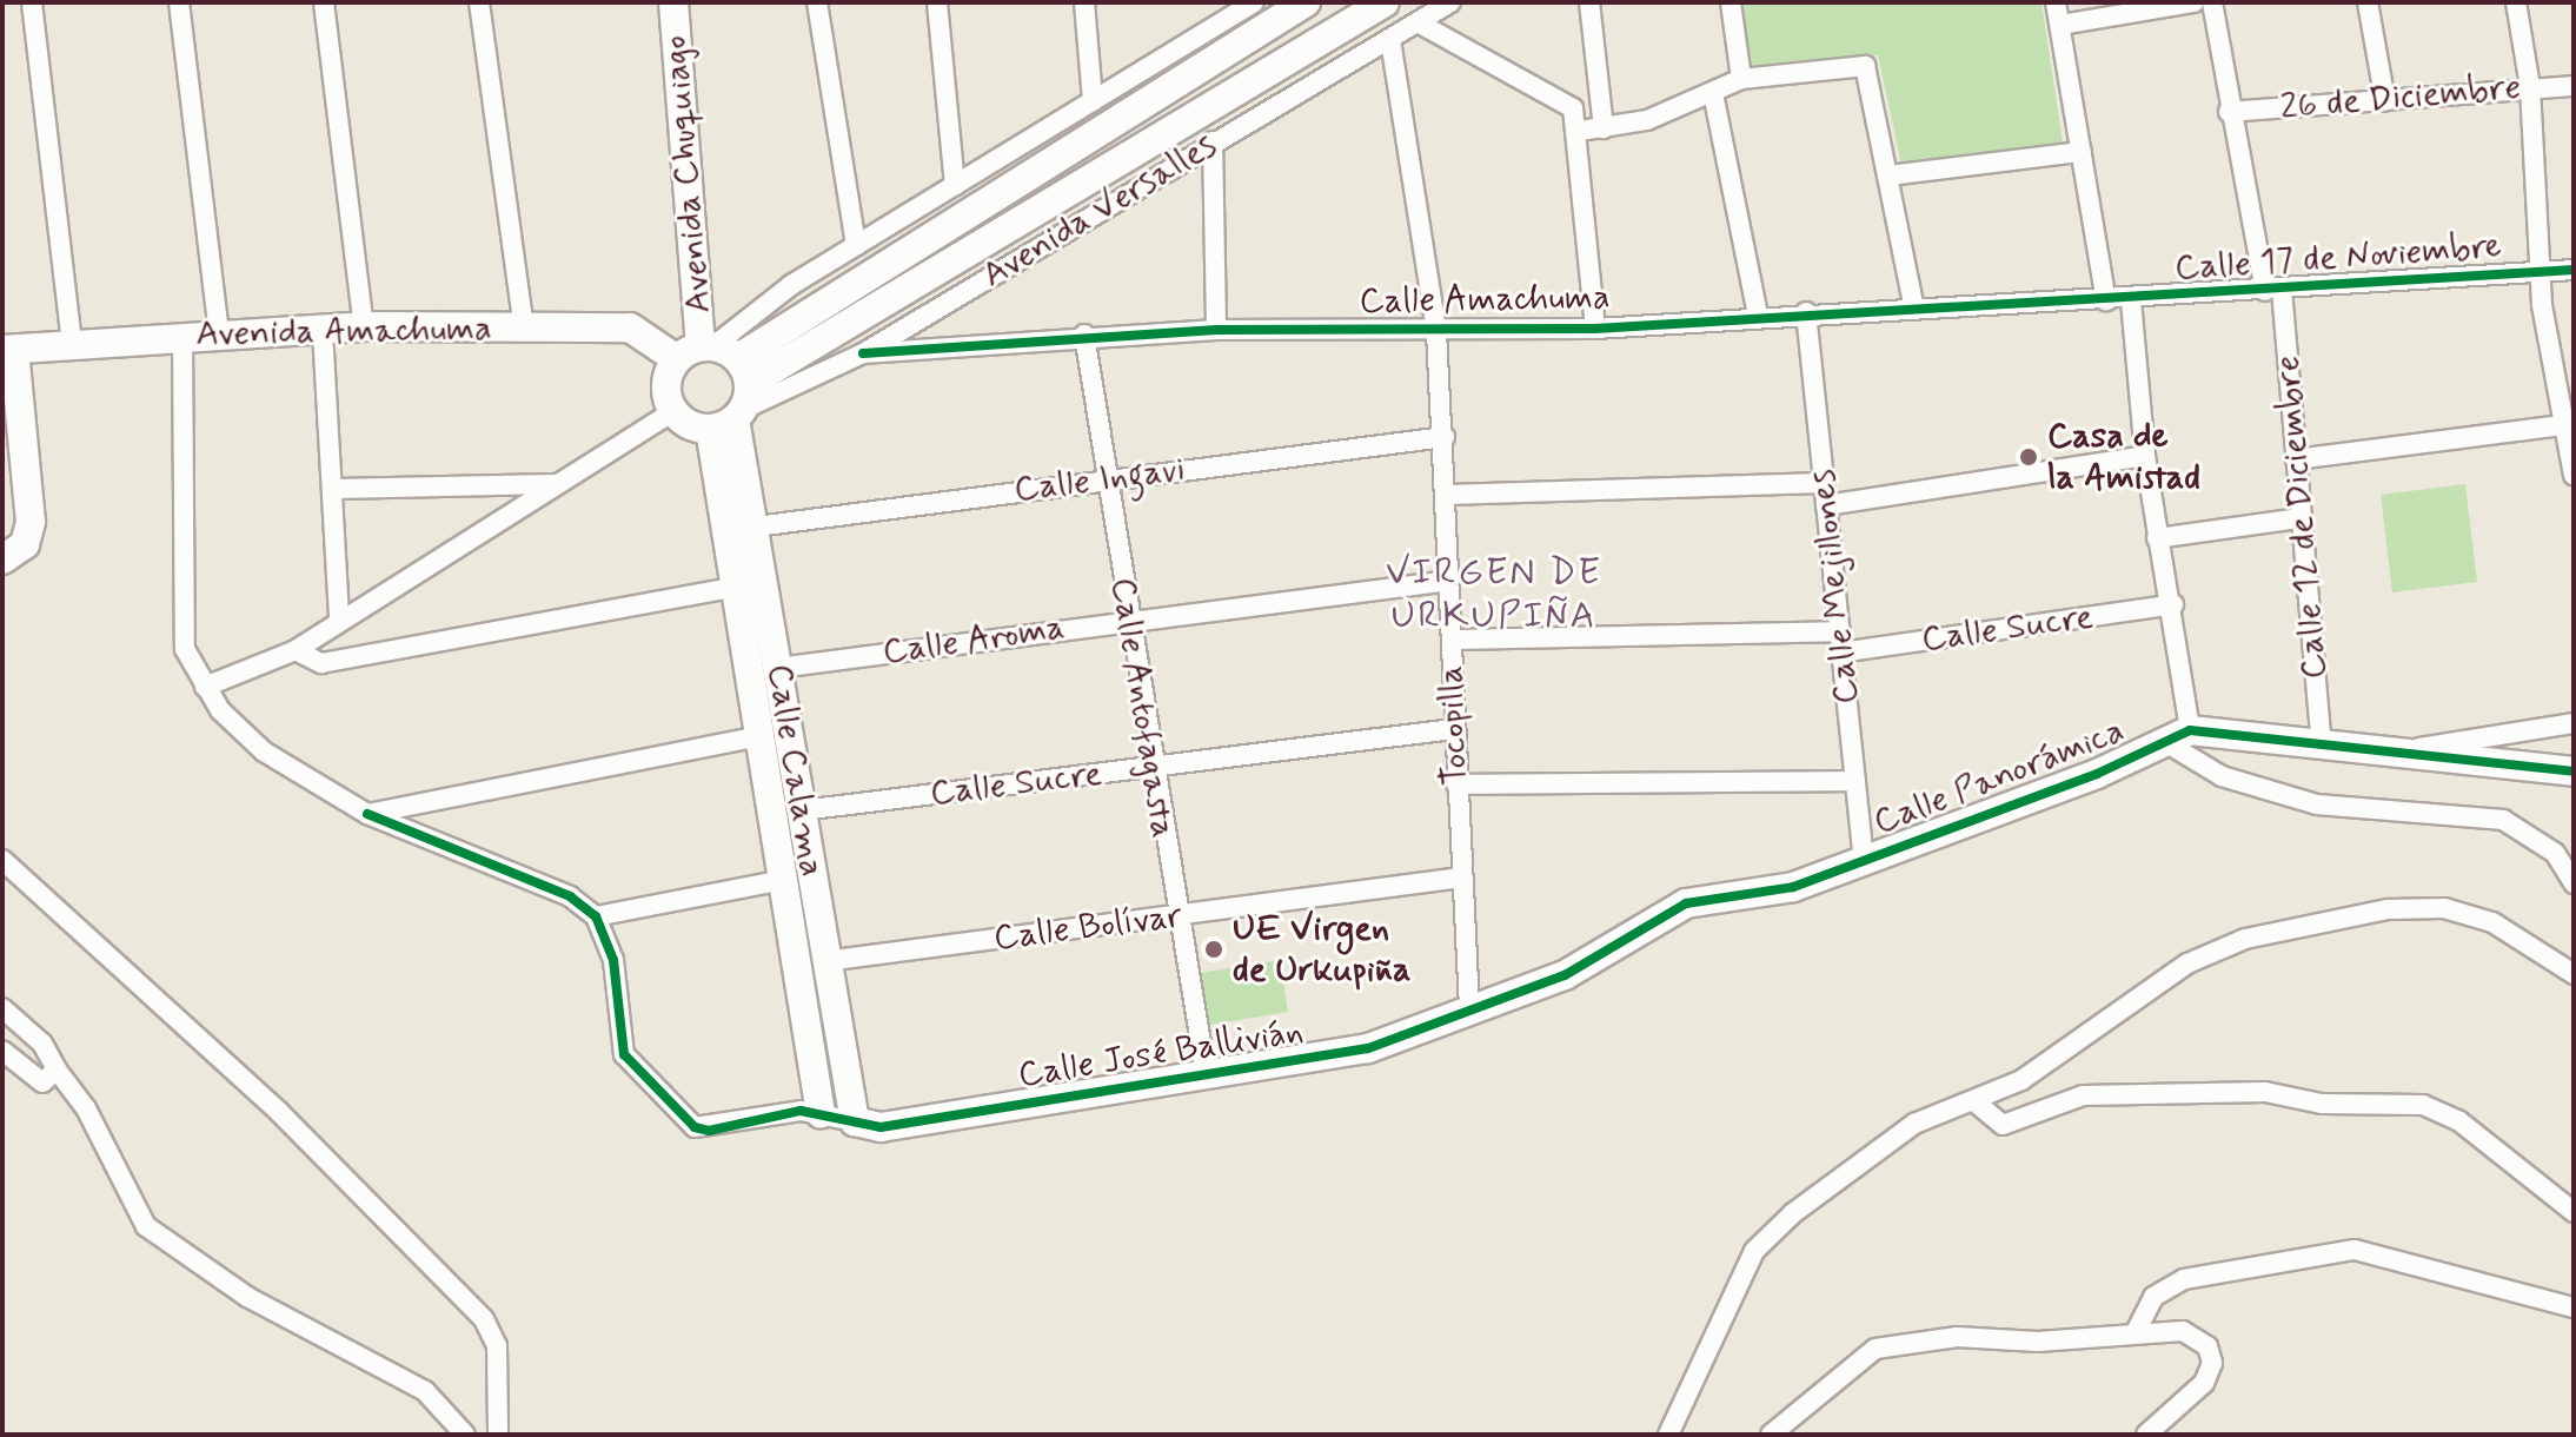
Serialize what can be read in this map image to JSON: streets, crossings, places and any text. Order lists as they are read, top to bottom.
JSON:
{
  "streets": {
    "street": [
      "26 de Diciembre",
      "Avenida Chuquiago",
      "Avenida Versalles",
      "Calle 17 de Noviembre",
      "Calle Amachuma",
      "Avenida Amachuma",
      "Calle Ingavi",
      "Calle 12 de Diciembre",
      "Calle Mejillones",
      "Calle Sucre",
      "Calle Aroma",
      "Calle Antofagasta",
      "Tocopilla",
      "Calle Calama",
      "Calle Panorámica",
      "Calle Bolívar",
      "Calle José Ballivián"
    ]
  },
  "crossings": [
    ["26 de Diciembre", "Calle 12 de Diciembre"],
    ["Avenida Chuquiago", "Avenida Versalles"],
    ["Avenida Chuquiago", "Avenida Amachuma"],
    ["Avenida Chuquiago", "Calle Calama"],
    ["Avenida Versalles", "Calle Amachuma"],
    ["Avenida Versalles", "Avenida Amachuma"],
    ["Avenida Versalles", "Tocopilla"],
    ["Avenida Versalles", "Calle Calama"],
    ["Calle 17 de Noviembre", "Calle Amachuma"],
    ["Calle 17 de Noviembre", "Calle 12 de Diciembre"],
    ["Calle Amachuma", "Calle Mejillones"],
    ["Calle Amachuma", "Calle Antofagasta"],
    ["Calle Amachuma", "Tocopilla"],
    ["Avenida Amachuma", "Calle Calama"],
    ["Calle Ingavi", "Calle Antofagasta"],
    ["Calle Ingavi", "Tocopilla"],
    ["Calle Ingavi", "Calle Calama"],
    ["Calle 12 de Diciembre", "Calle Panorámica"],
    ["Calle Mejillones", "Calle Sucre"],
    ["Calle Mejillones", "Calle Panorámica"],
    ["Calle Sucre", "Calle Antofagasta"],
    ["Calle Sucre", "Tocopilla"],
    ["Calle Sucre", "Calle Calama"],
    ["Calle Aroma", "Calle Antofagasta"],
    ["Calle Aroma", "Tocopilla"],
    ["Calle Aroma", "Calle Calama"],
    ["Calle Antofagasta", "Calle Bolívar"],
    ["Calle Antofagasta", "Calle José Ballivián"],
    ["Tocopilla", "Calle Panorámica"],
    ["Tocopilla", "Calle Bolívar"],
    ["Tocopilla", "Calle José Ballivián"],
    ["Calle Calama", "Calle Bolívar"],
    ["Calle Calama", "Calle José Ballivián"],
    ["Calle Panorámica", "Calle José Ballivián"]
  ],
  "districts": ["VIRGEN DE URKUPIÑA"],
  "places": ["Casa de la Amistad", "UE Virgen de Urkupiña"]
}
